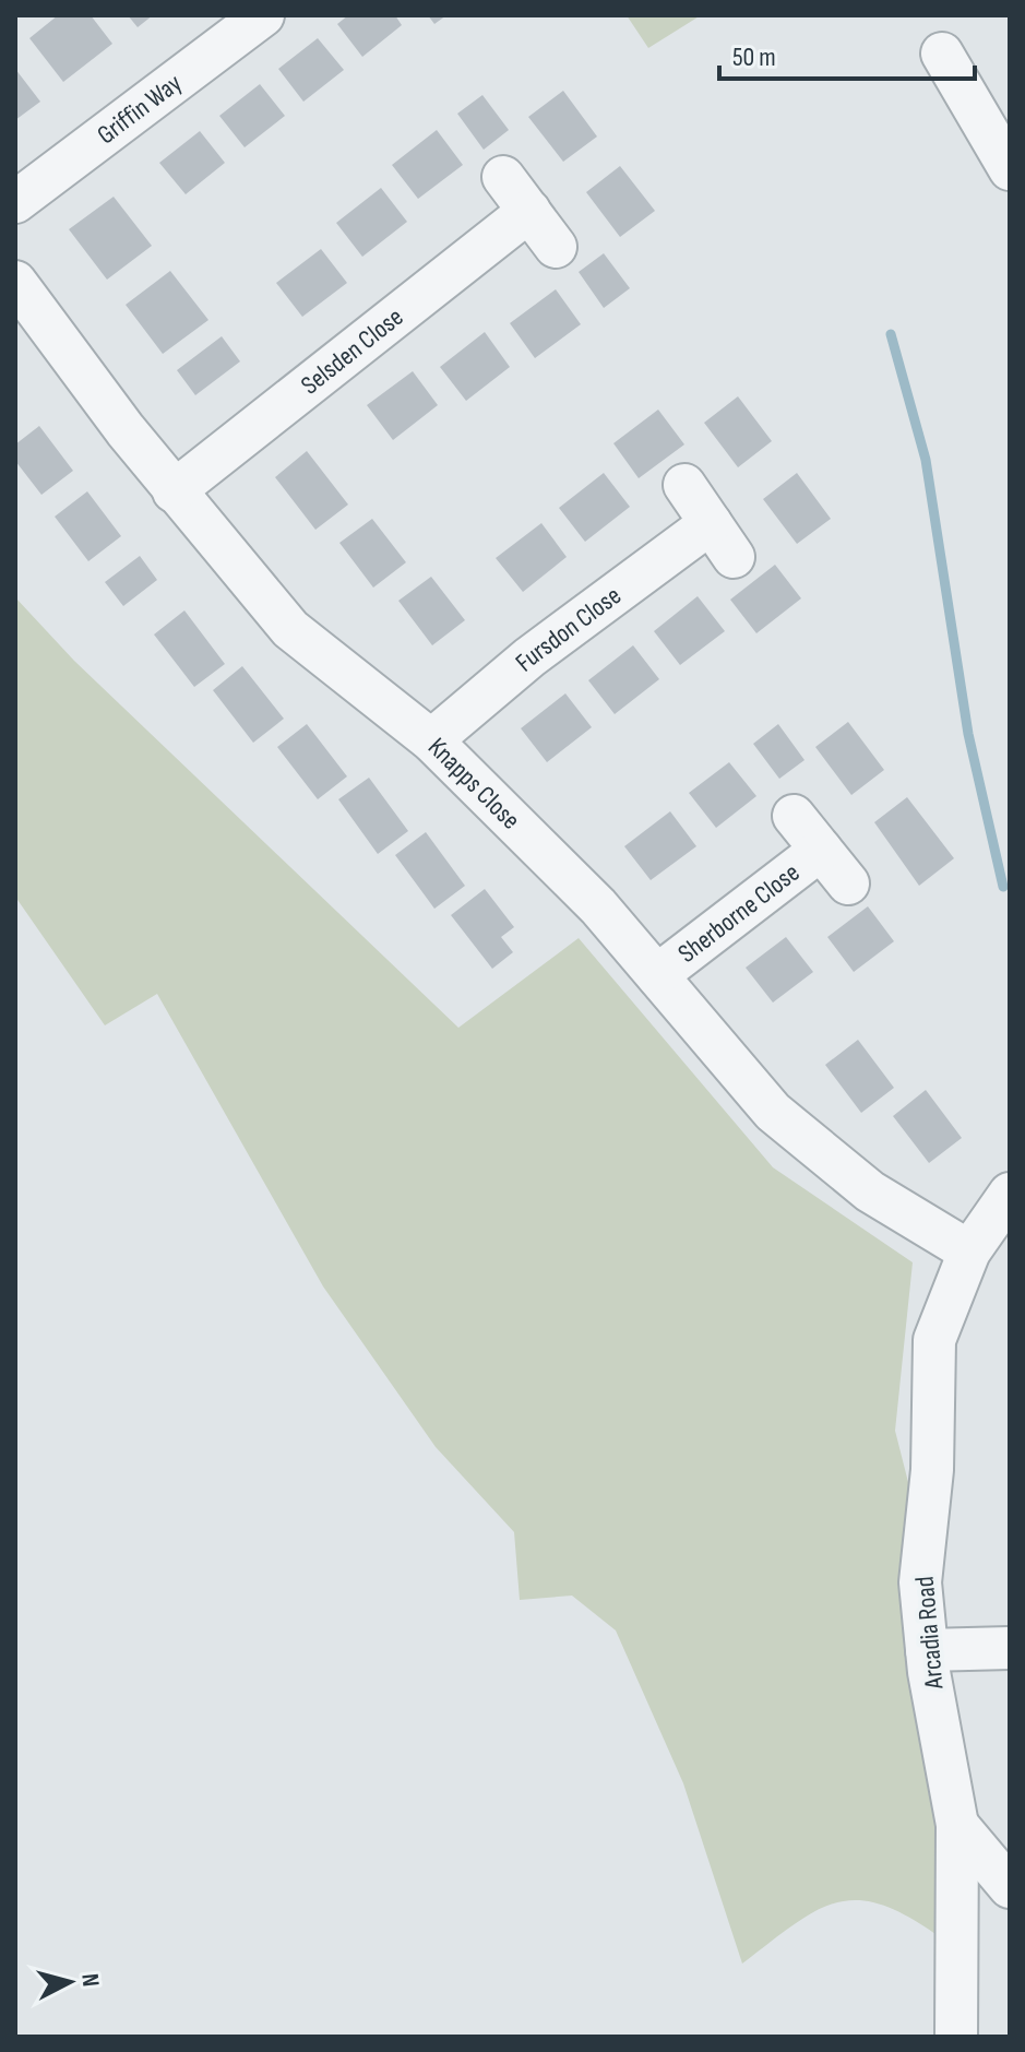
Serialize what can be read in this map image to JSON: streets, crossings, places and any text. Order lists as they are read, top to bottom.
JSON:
{
  "streets": {
    "street": [
      "Griffin Way",
      "Selsden Close",
      "Fursdon Close",
      "Knapps Close",
      "Sherborne Close",
      "Arcadia Road"
    ]
  },
  "crossings": [
    ["Selsden Close", "Knapps Close"],
    ["Fursdon Close", "Knapps Close"],
    ["Knapps Close", "Sherborne Close"],
    ["Knapps Close", "Arcadia Road"]
  ],
  "scale_bar": "50 m",
  "north": "right"
}
